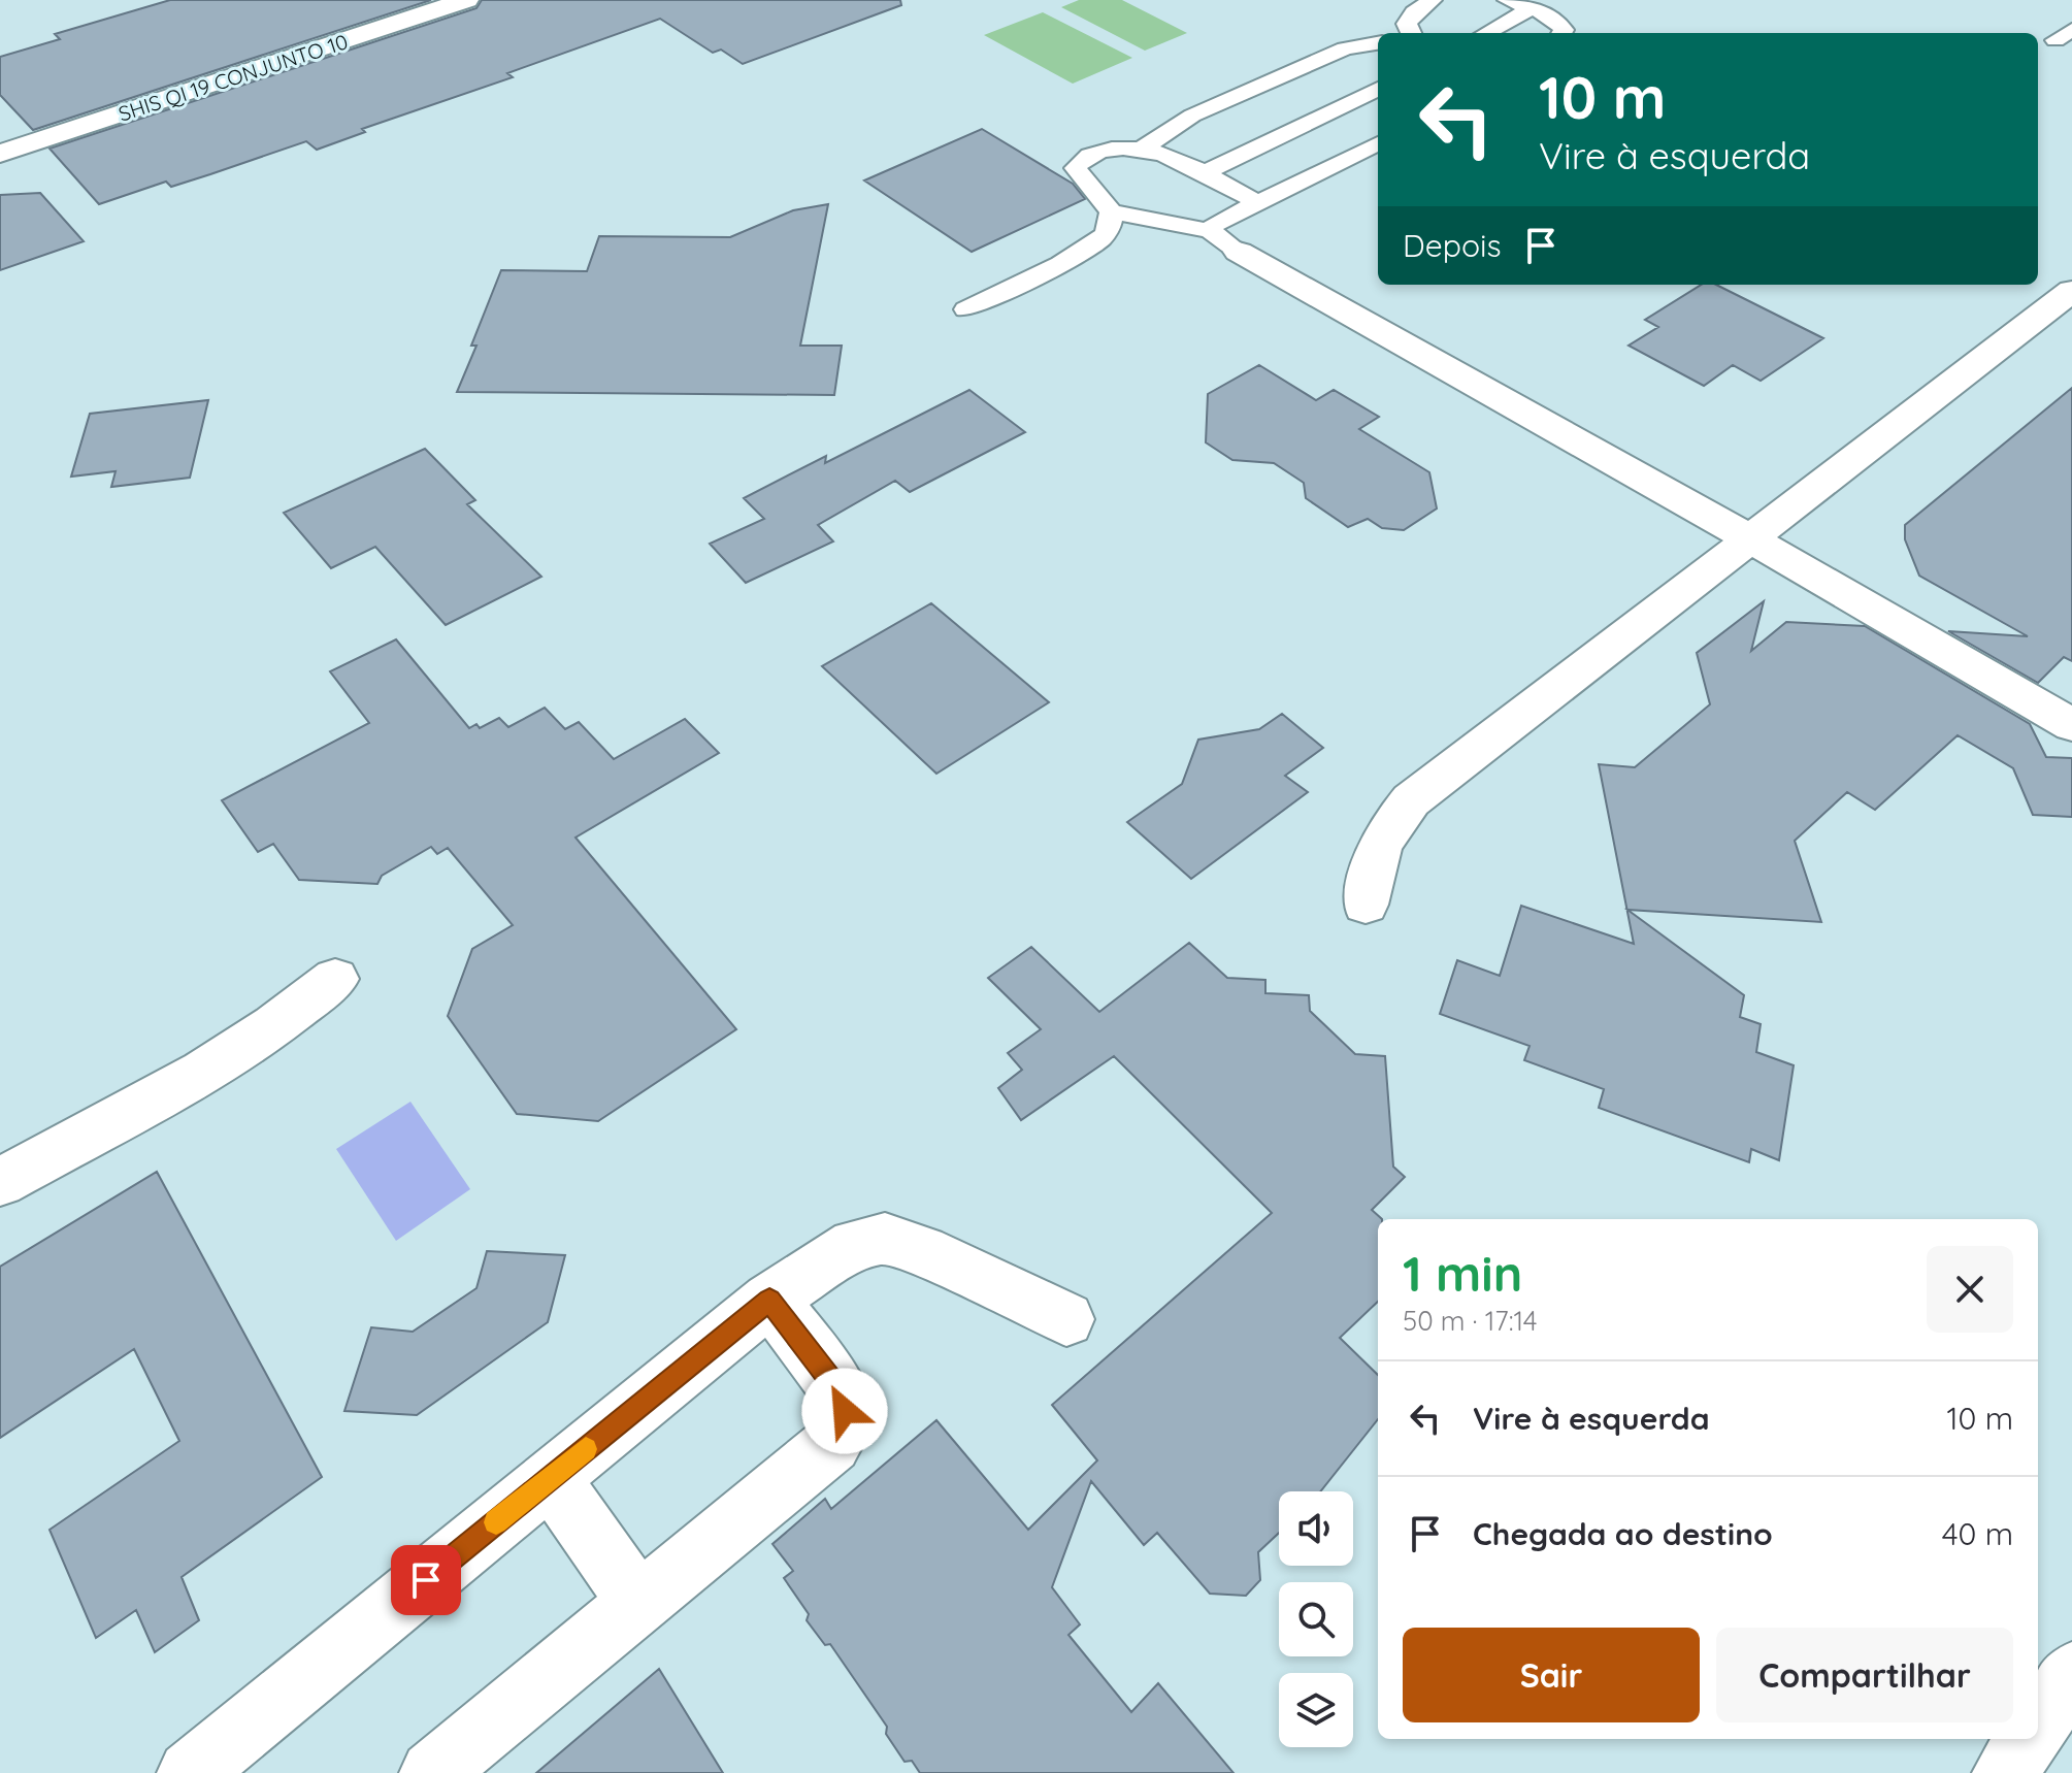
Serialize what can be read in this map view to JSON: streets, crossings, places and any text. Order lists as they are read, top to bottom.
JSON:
{
  "streets": {
    "street": ["SHIS QI 19 CONJUNTO 10"]
  },
  "page": {
    "turn": ["10 m", "Vire à esquerda"],
    "then": "Depois",
    "heading": ["1 min", "50 m · 17:14"],
    "list": [
      {
        "name": "Vire à esquerda",
        "value": "10 m"
      },
      {
        "name": "Chegada ao destino",
        "value": "40 m"
      }
    ],
    "buttons": ["Sair", "Compartilhar"]
  }
}
